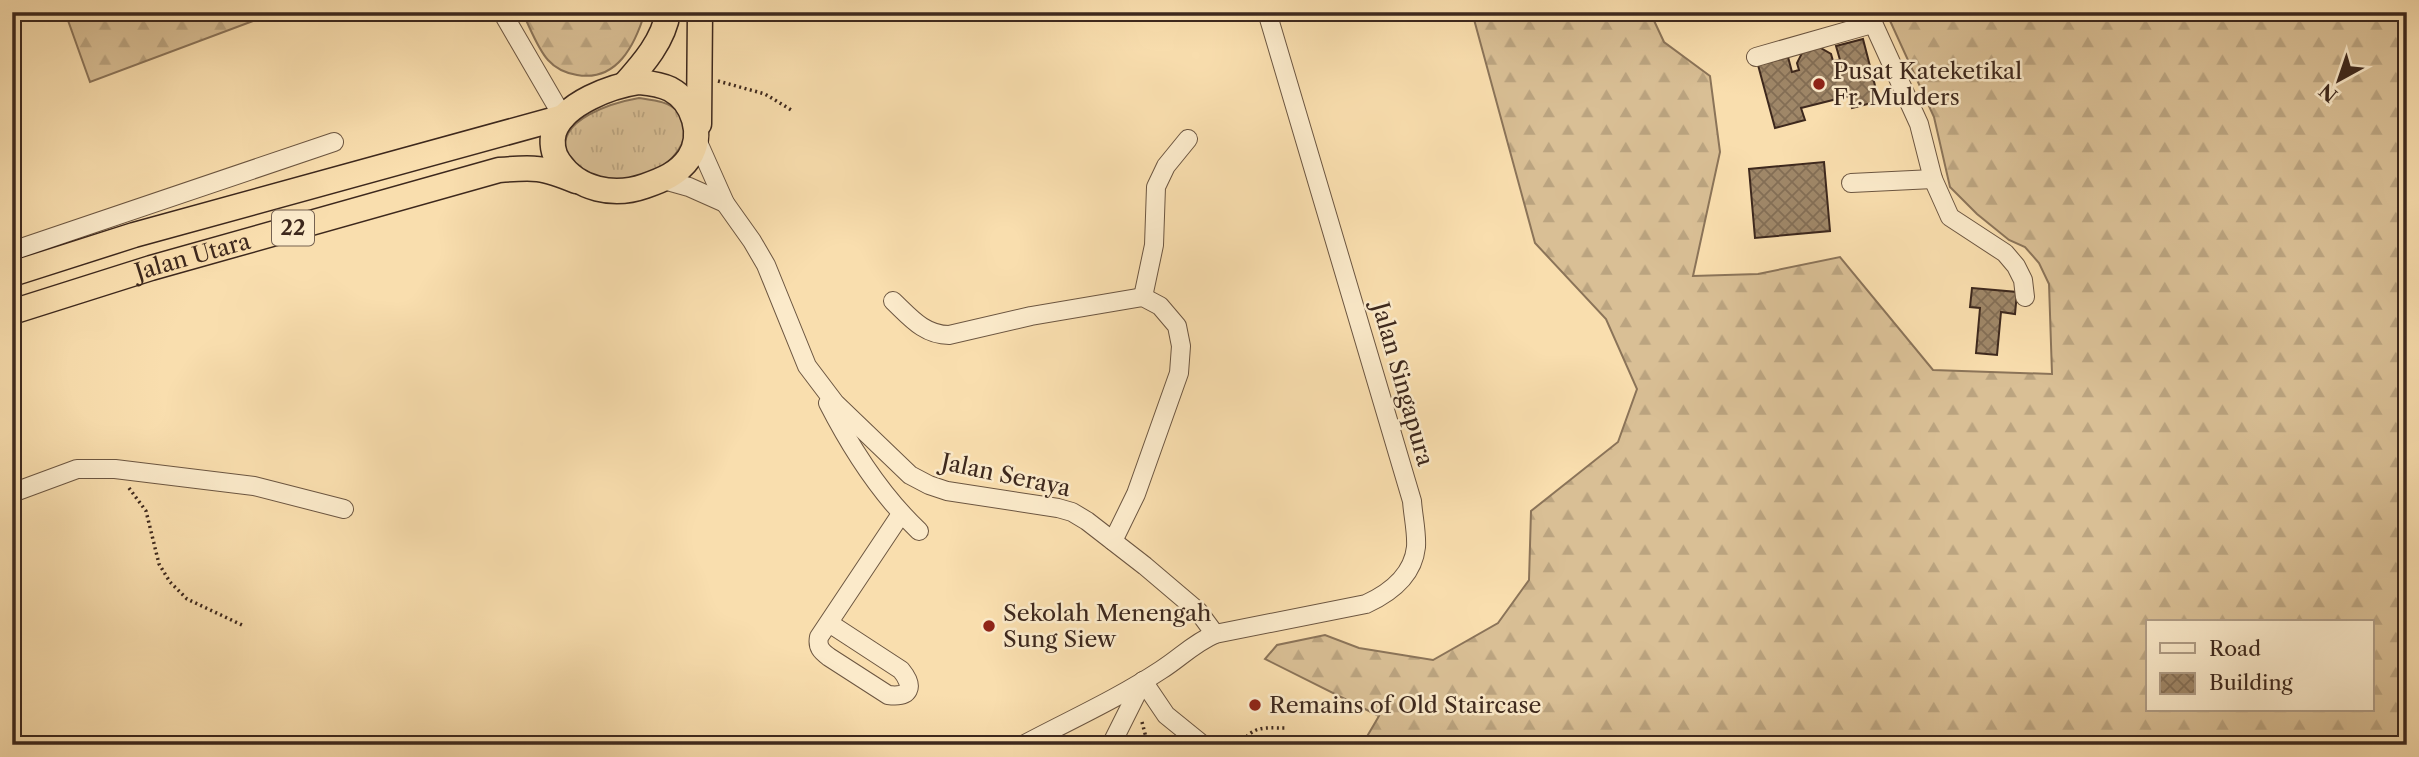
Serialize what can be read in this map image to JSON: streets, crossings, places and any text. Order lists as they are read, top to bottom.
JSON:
{
  "streets": {
    "highway": ["22", "Jalan Utara"],
    "street": ["Jalan Singapura", "Jalan Seraya"]
  },
  "crossings": [
    ["22", "Jalan Utara"],
    ["22", "Jalan Seraya"],
    ["Jalan Utara", "Jalan Seraya"],
    ["Jalan Singapura", "Jalan Seraya"]
  ],
  "places": ["Pusat Kateketikal Fr. Mulders", "Sekolah Menengah Sung Siew", "Remains of Old Staircase"],
  "legend": ["Road", "Building"],
  "north": "bottom left"
}
